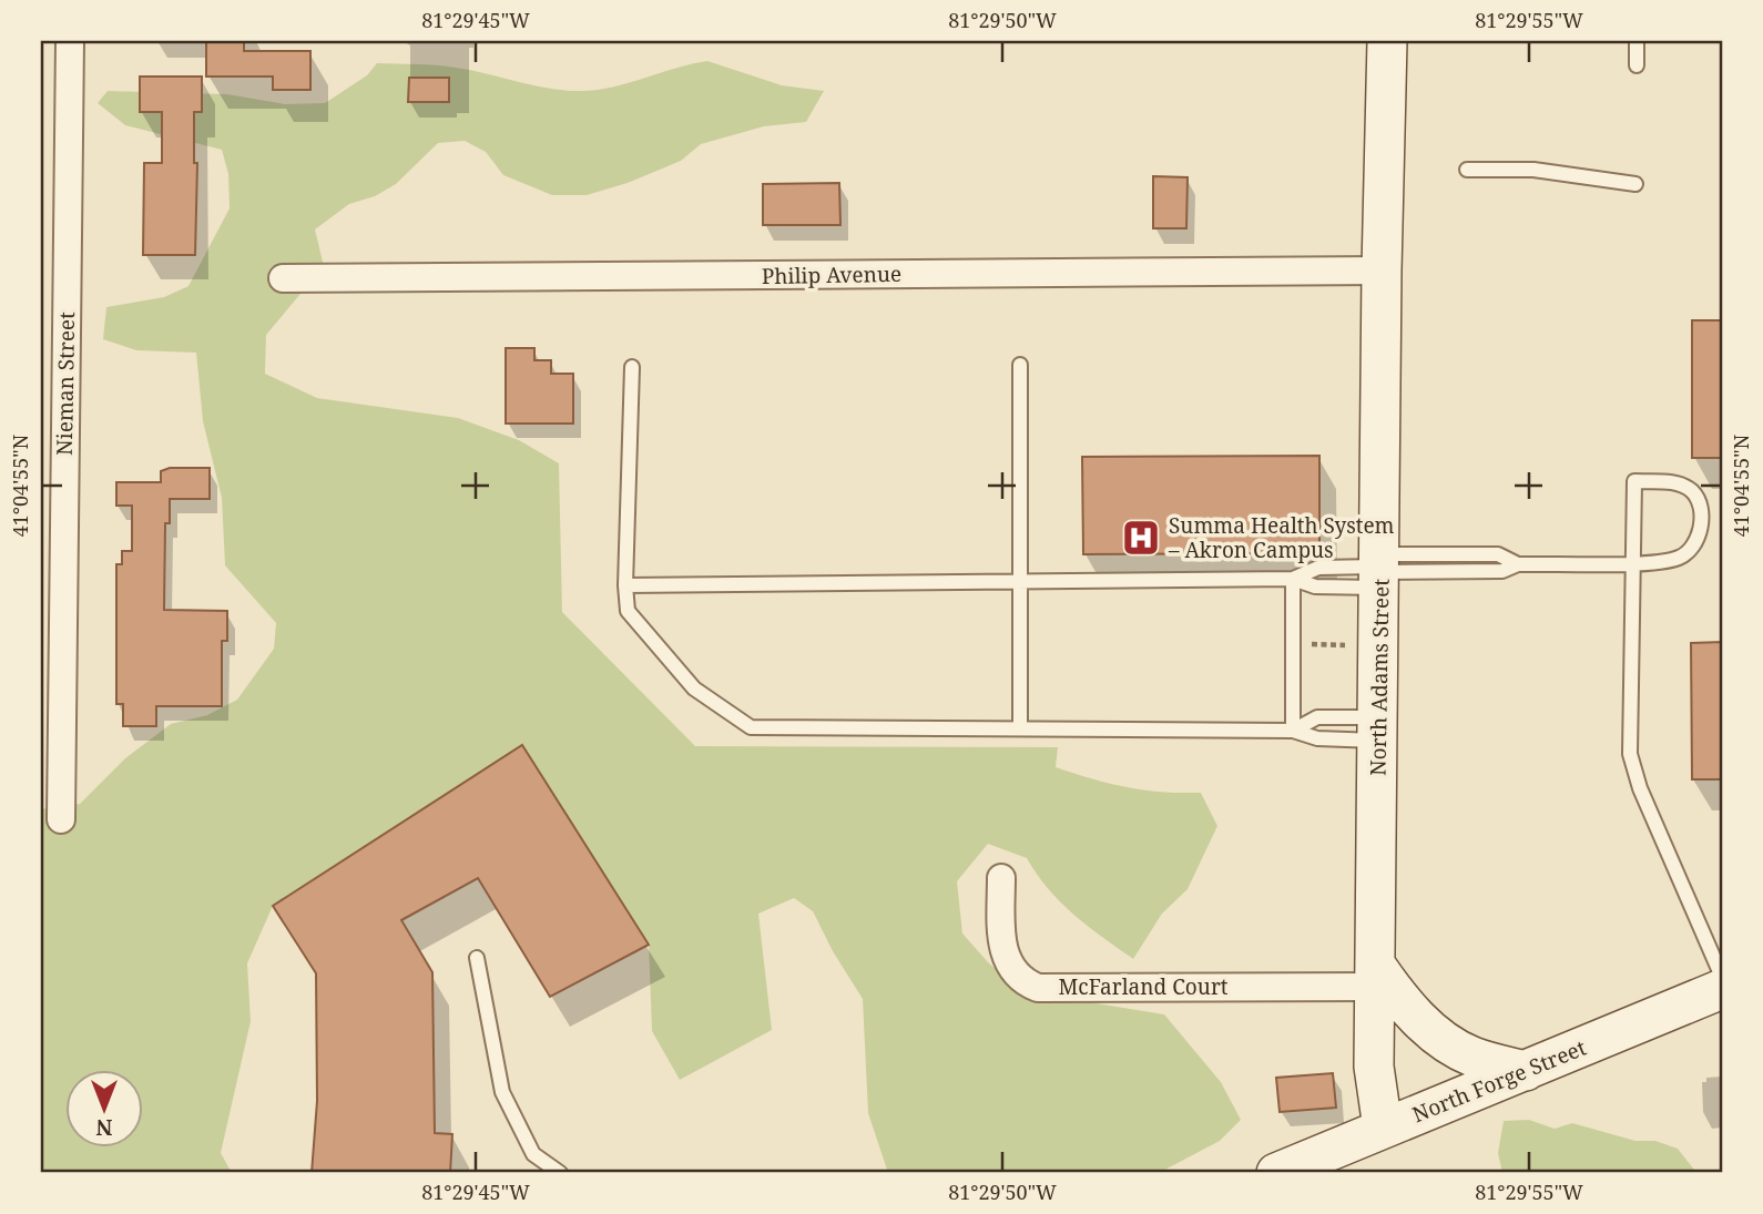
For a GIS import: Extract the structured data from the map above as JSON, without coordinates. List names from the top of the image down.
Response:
{
  "streets": {
    "street": [
      "Philip Avenue",
      "Nieman Street",
      "North Adams Street",
      "McFarland Court",
      "North Forge Street"
    ]
  },
  "crossings": [
    ["Philip Avenue", "North Adams Street"],
    ["North Adams Street", "McFarland Court"],
    ["North Adams Street", "North Forge Street"]
  ],
  "places": {
    "hospital": ["Summa Health System – Akron Campus"]
  },
  "north": "bottom",
  "coordinates": [
    "81°29'45\"W",
    "81°29'50\"W",
    "81°29'55\"W",
    "41°04'55\"N"
  ]
}
